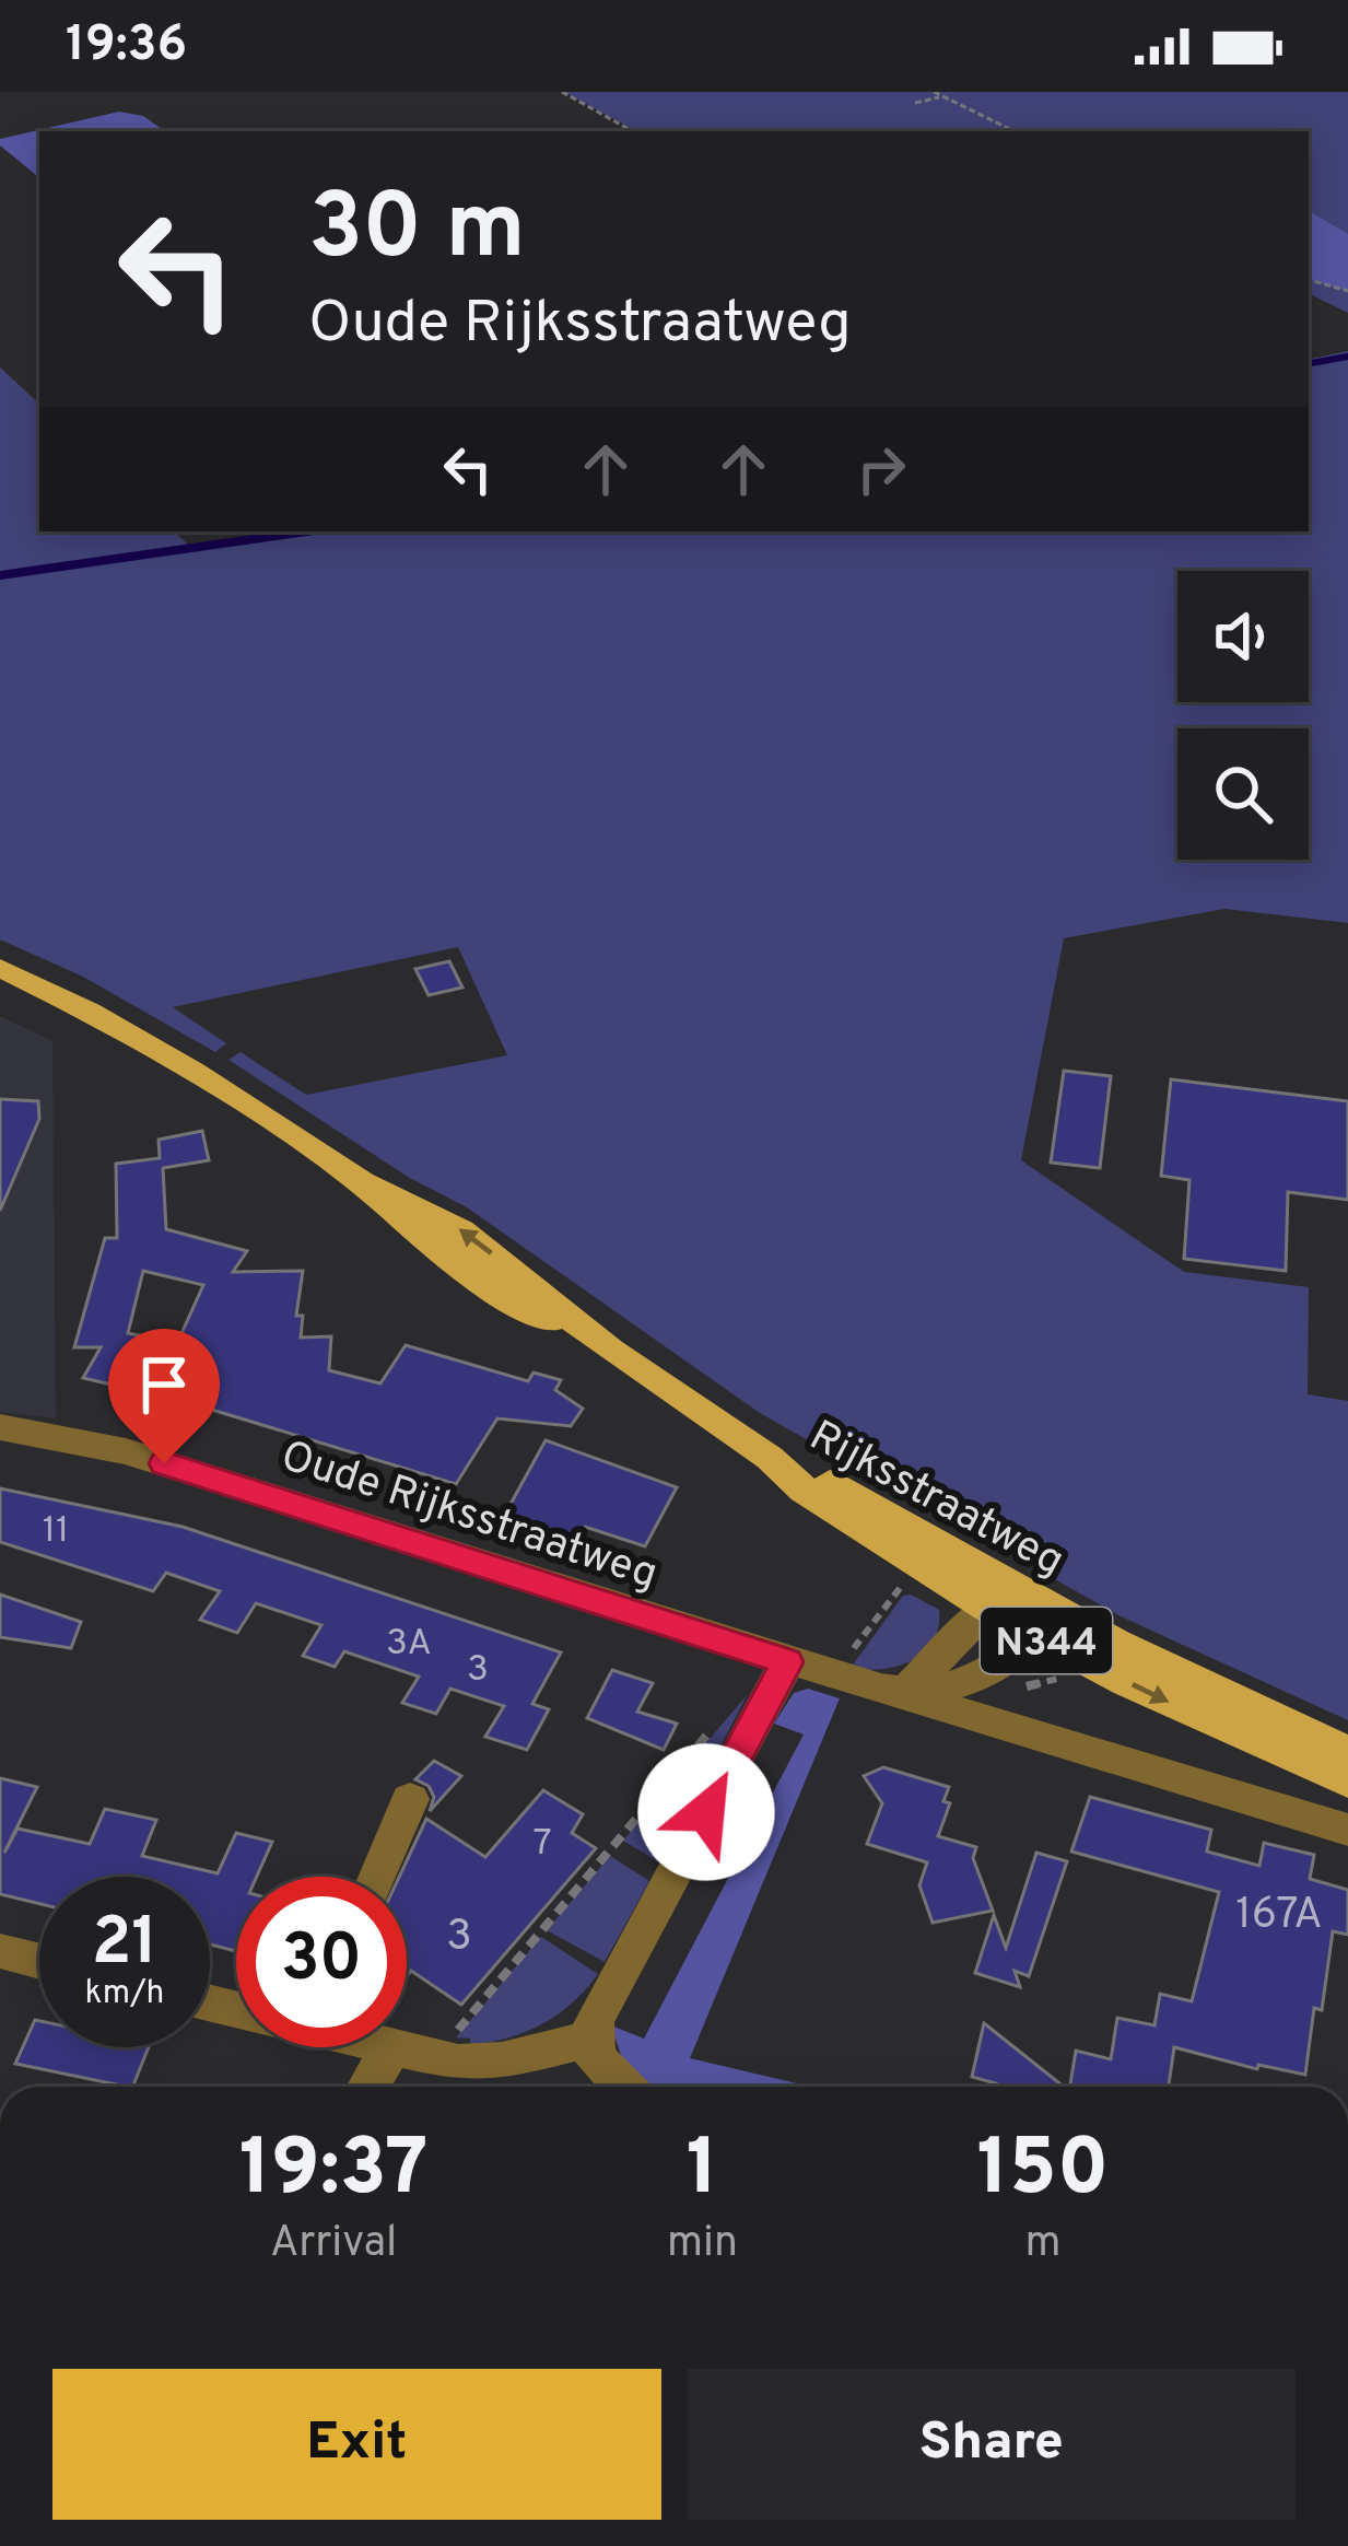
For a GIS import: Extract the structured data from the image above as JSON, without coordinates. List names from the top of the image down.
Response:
{
  "streets": {
    "main road": ["Rijksstraatweg", "N344"],
    "street": ["Oude Rijksstraatweg"]
  },
  "crossings": [
    ["Rijksstraatweg", "Oude Rijksstraatweg"]
  ],
  "house_numbers": [
    "11",
    "3A",
    "3",
    "7",
    "167A",
    "3"
  ],
  "page": {
    "status": "19:36",
    "turn": ["30 m", "Oude Rijksstraatweg"],
    "speed": "21 km/h",
    "limit": "30",
    "eta": [
      "19:37",
      "Arrival",
      "1",
      "min",
      "150",
      "m"
    ],
    "buttons": ["Exit", "Share"]
  }
}
